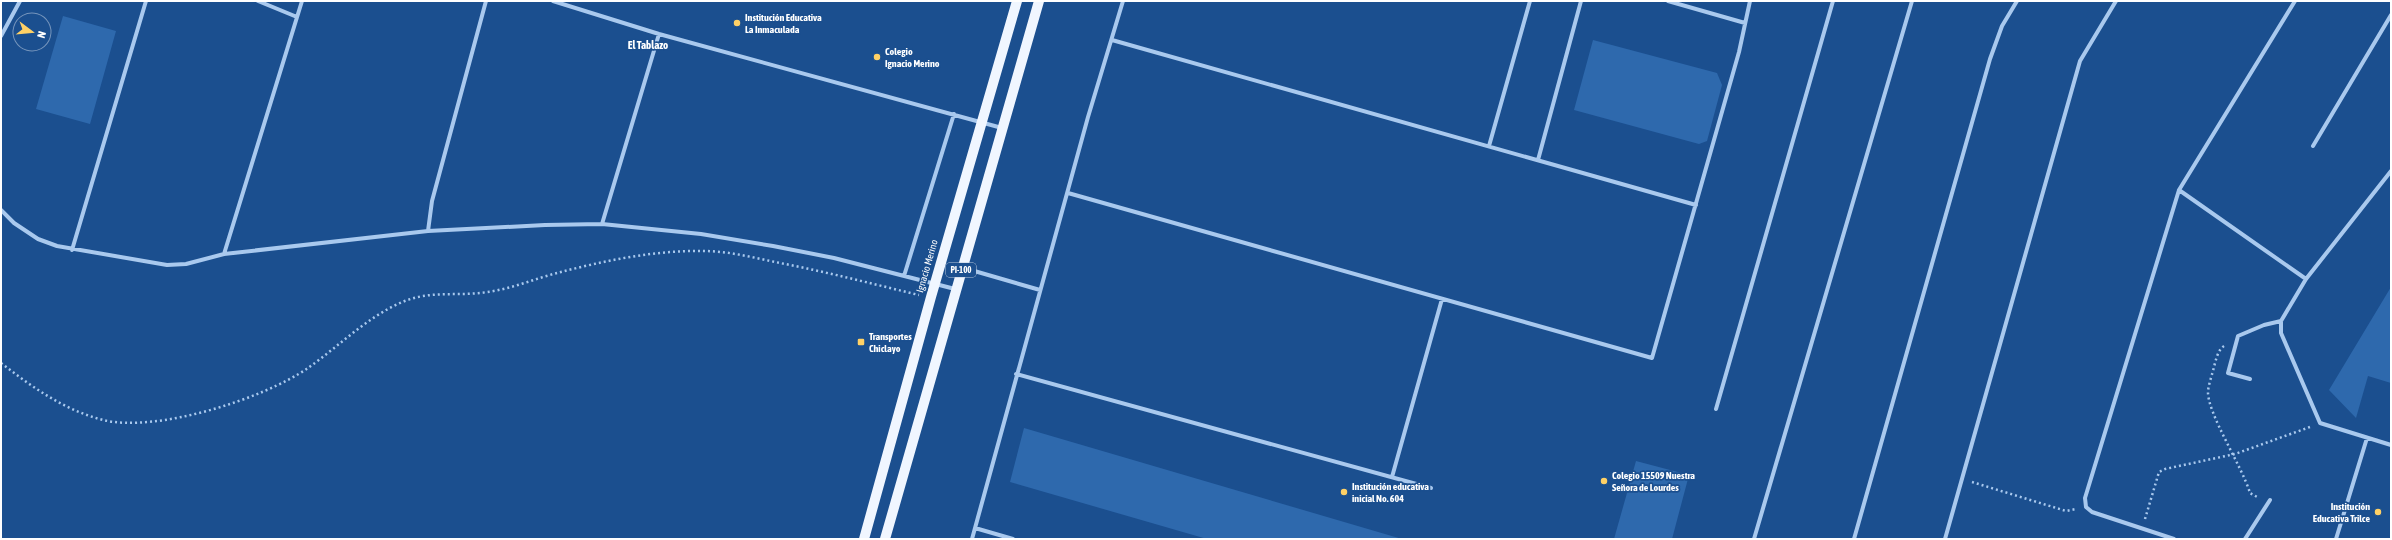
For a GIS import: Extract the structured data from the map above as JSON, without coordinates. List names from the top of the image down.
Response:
{
  "streets": {
    "main road": ["Ignacio Merino", "PI-100"]
  },
  "districts": ["El Tablazo"],
  "places": {
    "other": [
      "Institución Educativa La Inmaculada",
      "Colegio Ignacio Merino",
      "Colegio 15509 Nuestra Señora de Lourdes",
      "Institución educativa inicial No. 604",
      "Institución Educativa Trilce"
    ],
    "transit": ["Transportes Chiclayo"]
  },
  "north": "right"
}
